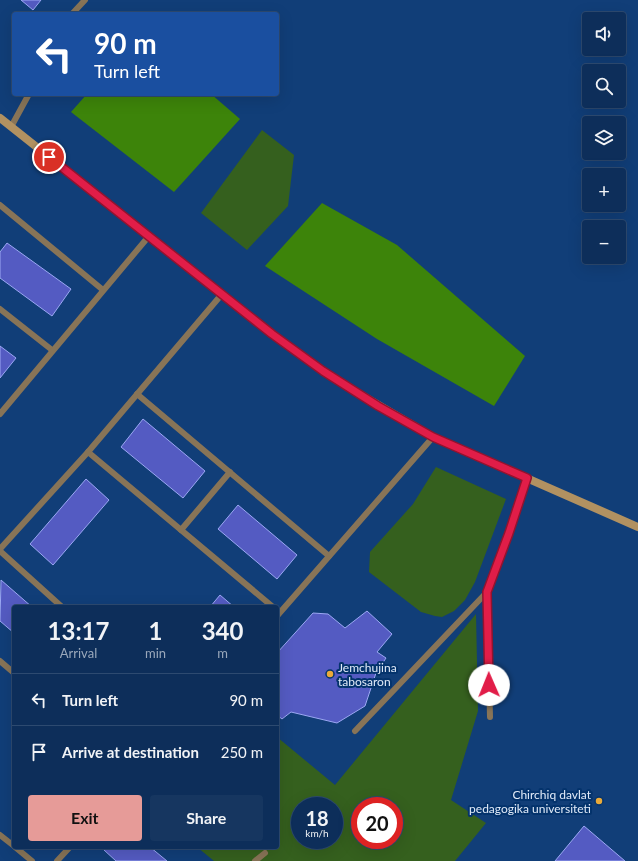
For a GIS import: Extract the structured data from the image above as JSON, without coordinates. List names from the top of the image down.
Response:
{
  "places": ["Jemchujina tabosaron", "Chirchiq davlat pedagogika universiteti"],
  "page": {
    "map_buttons": ["+", "−"],
    "turn": ["90 m", "Turn left"],
    "eta": [
      "13:17",
      "Arrival",
      "1",
      "min",
      "340",
      "m"
    ],
    "list": [
      {
        "name": "Turn left",
        "value": "90 m"
      },
      {
        "name": "Arrive at destination",
        "value": "250 m"
      }
    ],
    "buttons": ["Exit", "Share"],
    "speed": "18 km/h",
    "limit": "20"
  }
}
